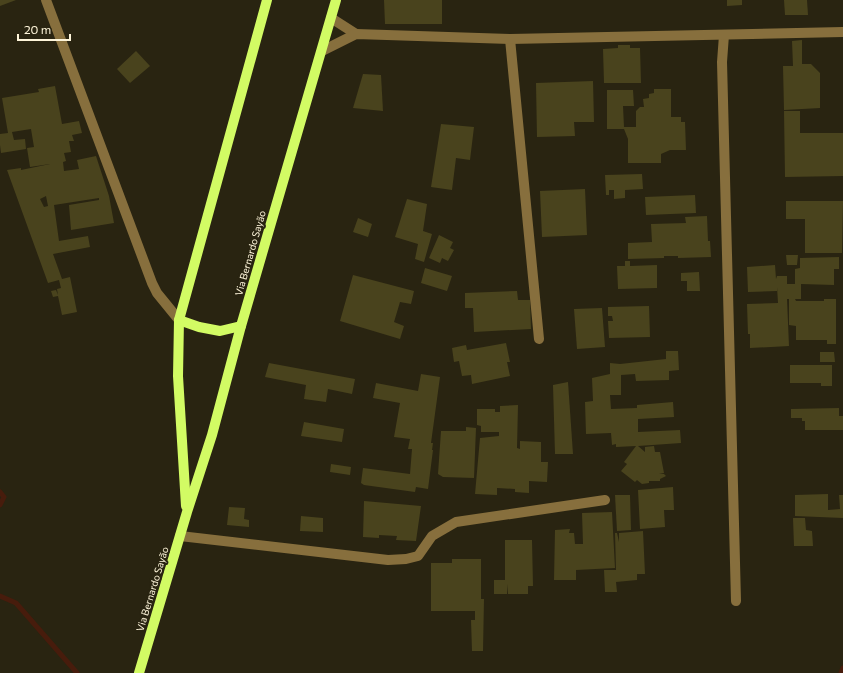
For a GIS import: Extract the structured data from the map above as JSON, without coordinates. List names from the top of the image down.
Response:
{
  "streets": {
    "main road": ["Via Bernardo Sayão"]
  },
  "scale_bar": "20 m"
}
